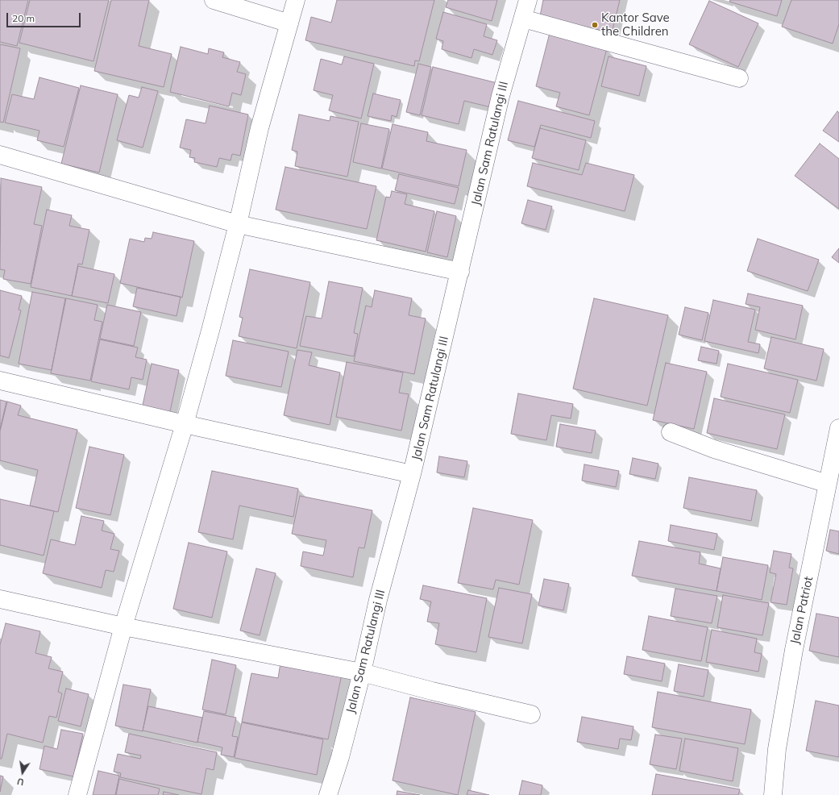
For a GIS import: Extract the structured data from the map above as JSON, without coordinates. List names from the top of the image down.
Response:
{
  "streets": {
    "street": ["Jalan Sam Ratulangi III", "Jalan Patriot"]
  },
  "places": ["Kantor Save the Children"],
  "scale_bar": "20 m",
  "north": "bottom"
}
